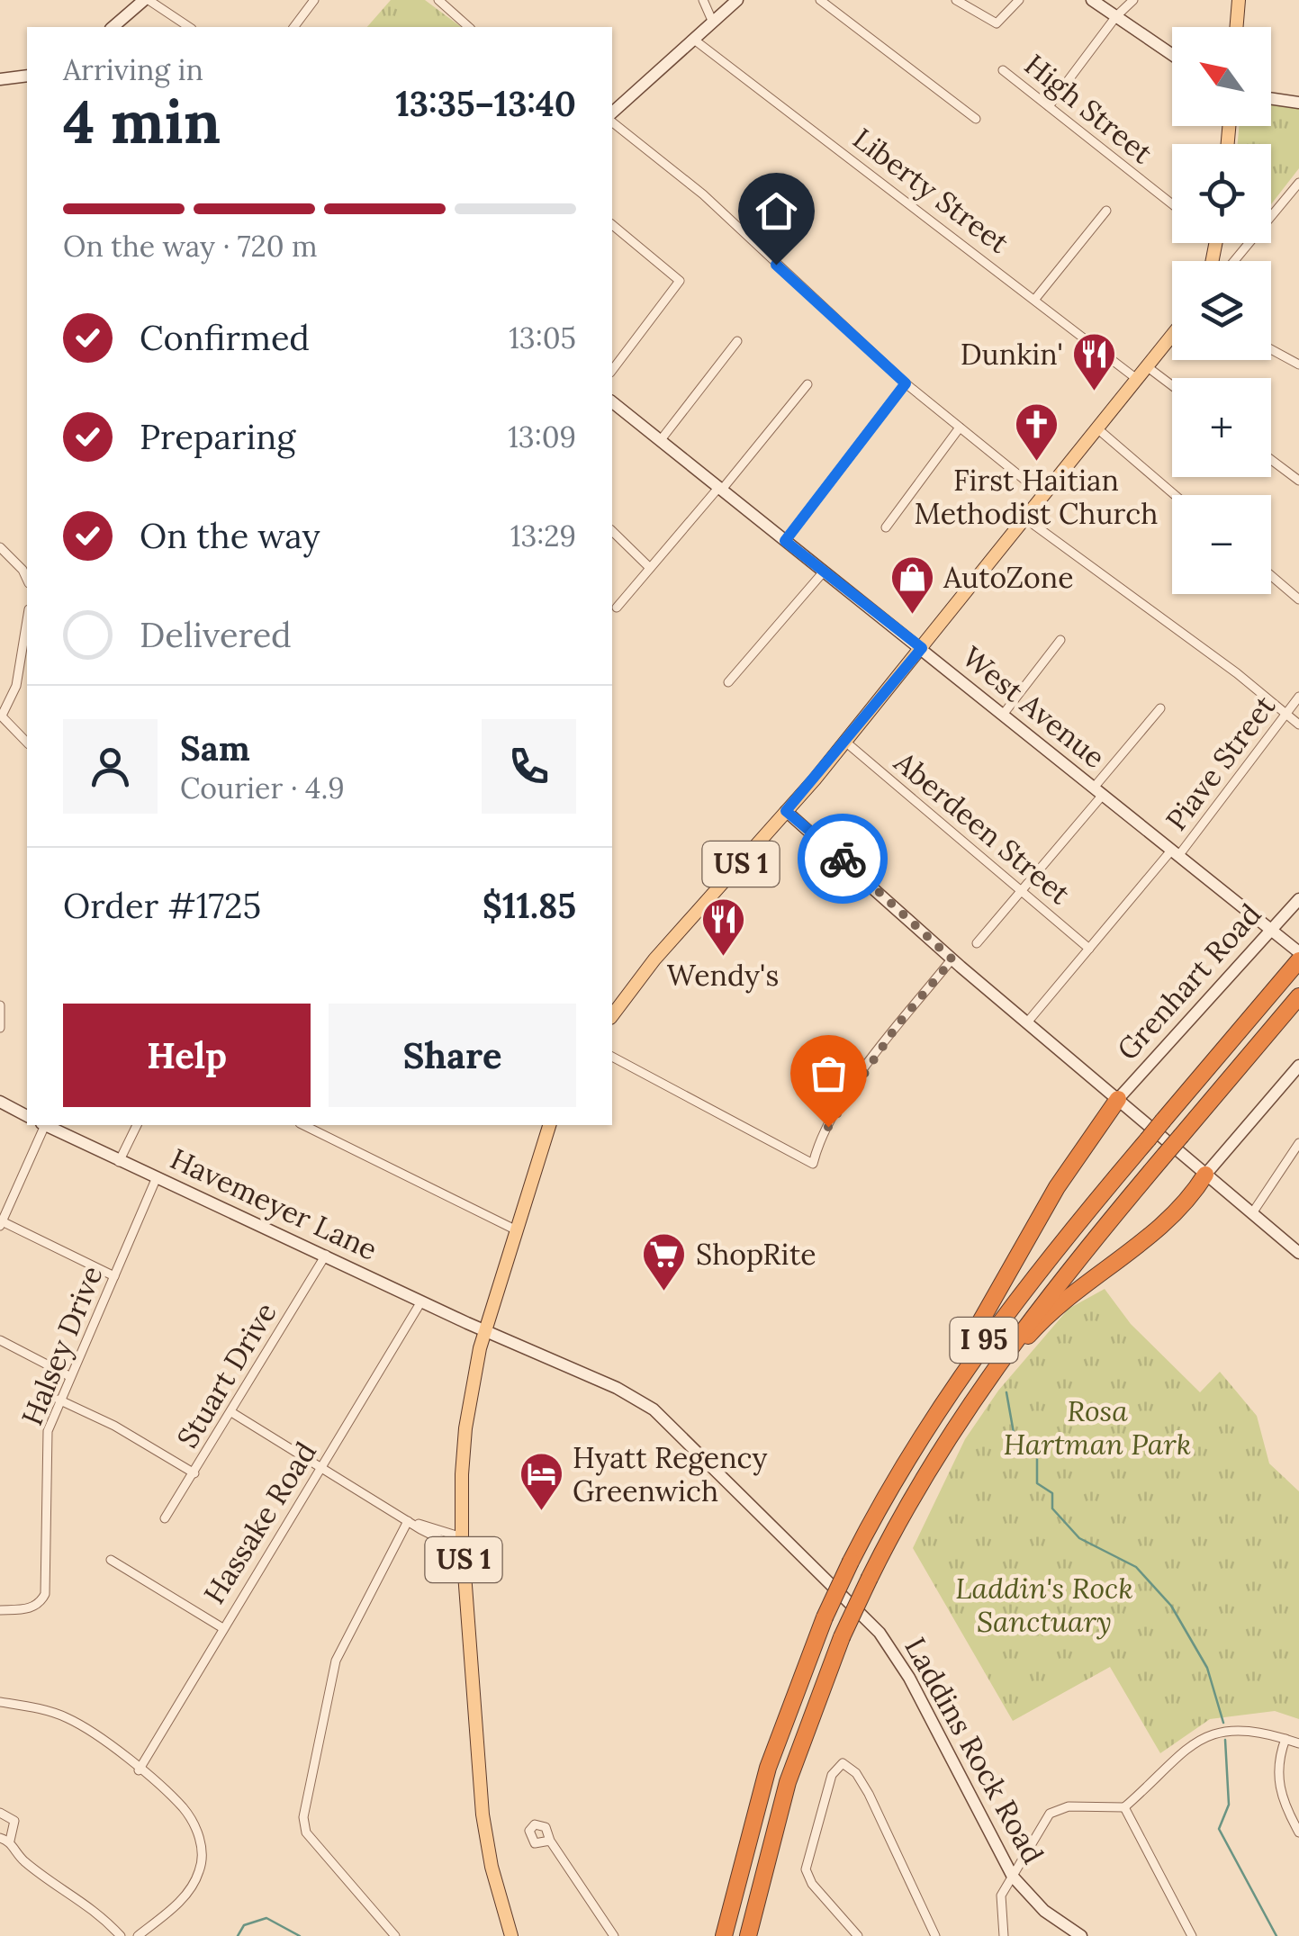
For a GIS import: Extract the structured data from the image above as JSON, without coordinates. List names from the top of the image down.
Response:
{
  "streets": {
    "highway": ["I 95"],
    "main road": ["US 1"],
    "street": [
      "High Street",
      "Liberty Street",
      "West Avenue",
      "Piave Street",
      "Aberdeen Street",
      "Grenhart Road",
      "Havemeyer Lane",
      "Halsey Drive",
      "Stuart Drive",
      "Hassake Road",
      "Laddins Rock Road"
    ]
  },
  "crossings": [
    ["Liberty Street", "US 1"],
    ["West Avenue", "Piave Street"],
    ["West Avenue", "US 1"],
    ["West Avenue", "Grenhart Road"],
    ["West Avenue", "I 95"],
    ["Piave Street", "Aberdeen Street"],
    ["Aberdeen Street", "US 1"],
    ["US 1", "Havemeyer Lane"],
    ["US 1", "Laddins Rock Road"],
    ["Havemeyer Lane", "Halsey Drive"],
    ["Havemeyer Lane", "Stuart Drive"],
    ["Havemeyer Lane", "Hassake Road"],
    ["Havemeyer Lane", "Laddins Rock Road"]
  ],
  "parks": ["Rosa Hartman Park", "Laddin's Rock Sanctuary"],
  "places": {
    "restaurant": ["Dunkin'", "Wendy's"],
    "church": ["First Haitian Methodist Church"],
    "shop": ["AutoZone"],
    "supermarket": ["ShopRite"],
    "hotel": ["Hyatt Regency Greenwich"]
  },
  "north": "top left",
  "page": {
    "map_buttons": ["+", "−"],
    "heading": ["4 min", "Arriving in", "13:35–13:40"],
    "panel": [
      "Sam",
      "Courier · 4.9",
      "Order #1725",
      "$11.85"
    ],
    "bar": "On the way · 720 m",
    "list": [
      ["Confirmed", "13:05"],
      ["Preparing", "13:09"],
      ["On the way", "13:29"],
      "Delivered"
    ],
    "buttons": ["Help", "Share"]
  }
}
